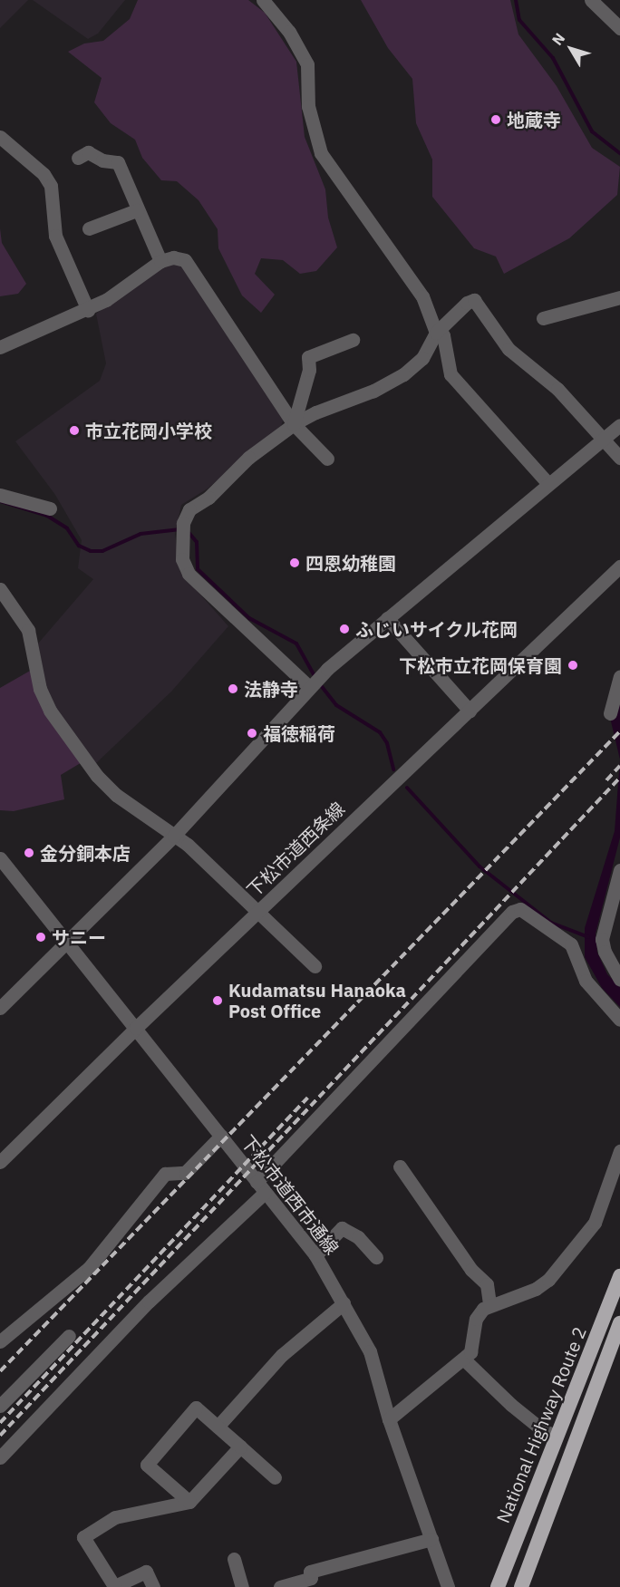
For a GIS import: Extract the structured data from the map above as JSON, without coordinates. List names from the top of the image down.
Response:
{
  "streets": {
    "highway": ["National Highway Route 2"],
    "street": ["下松市道西条線", "下松市道西市通線"]
  },
  "crossings": [
    ["下松市道西条線", "下松市道西市通線"]
  ],
  "places": [
    "地蔵寺",
    "市立花岡小学校",
    "四恩幼稚園",
    "ふじいサイクル花岡",
    "下松市立花岡保育園",
    "法静寺",
    "福徳稲荷",
    "金分銅本店",
    "サニー",
    "Kudamatsu Hanaoka Post Office"
  ],
  "north": "top left"
}
